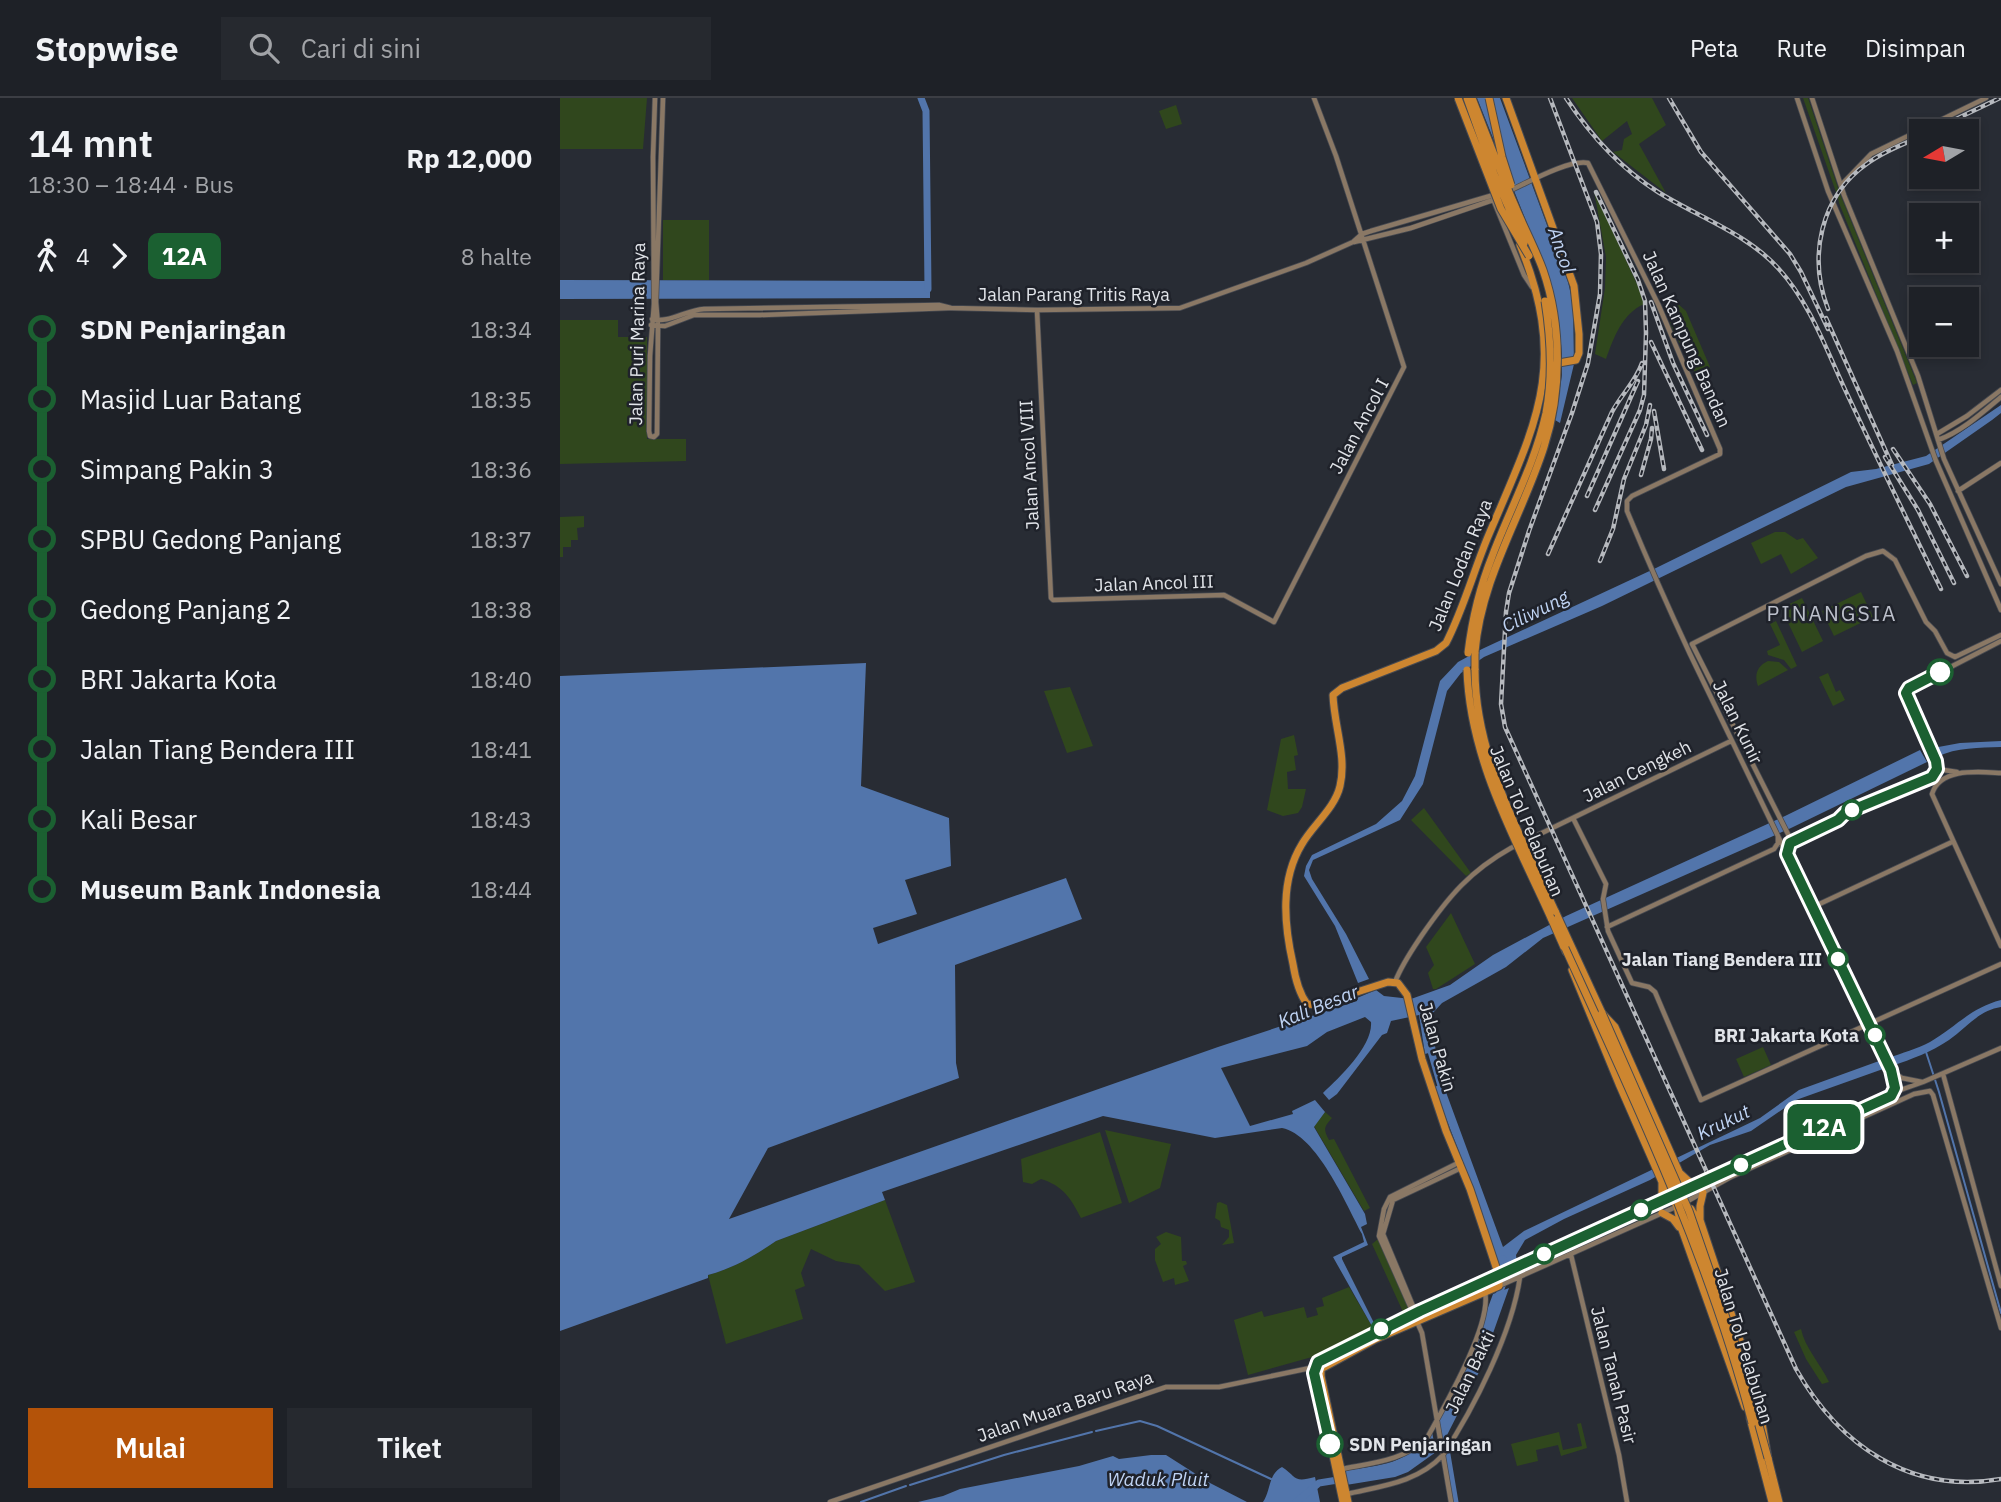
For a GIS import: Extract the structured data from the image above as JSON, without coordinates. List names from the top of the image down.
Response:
{
  "streets": {
    "highway": ["Jalan Lodan Raya", "Jalan Tol Pelabuhan", "Jalan Pakin"],
    "street": [
      "Jalan Parang Tritis Raya",
      "Jalan Puri Marina Raya",
      "Jalan Kampung Bandan",
      "Jalan Ancol I",
      "Jalan Ancol VIII",
      "Jalan Ancol III",
      "Jalan Kunir",
      "Jalan Cengkeh",
      "Jalan Bakti",
      "Jalan Tanah Pasir",
      "Jalan Muara Baru Raya"
    ]
  },
  "crossings": [
    ["Jalan Parang Tritis Raya", "Jalan Puri Marina Raya"],
    ["Jalan Parang Tritis Raya", "Jalan Kampung Bandan"],
    ["Jalan Parang Tritis Raya", "Jalan Ancol I"],
    ["Jalan Parang Tritis Raya", "Jalan Ancol VIII"],
    ["Jalan Parang Tritis Raya", "Jalan Lodan Raya"],
    ["Jalan Kampung Bandan", "Jalan Lodan Raya"],
    ["Jalan Kampung Bandan", "Jalan Kunir"],
    ["Jalan Ancol I", "Jalan Ancol III"],
    ["Jalan Ancol VIII", "Jalan Ancol III"],
    ["Jalan Lodan Raya", "Jalan Cengkeh"],
    ["Jalan Lodan Raya", "Jalan Pakin"],
    ["Jalan Kunir", "Jalan Cengkeh"],
    ["Jalan Cengkeh", "Jalan Pakin"]
  ],
  "districts": ["PINANGSIA"],
  "water": [
    "Ancol",
    "Ciliwung",
    "Kali Besar",
    "Krukut",
    "Waduk Pluit"
  ],
  "places": ["Jalan Tiang Bendera III", "BRI Jakarta Kota", "SDN Penjaringan"],
  "lines": ["bus line 12A"],
  "north": "left",
  "page": {
    "header": "Stopwise",
    "search": "Cari di sini",
    "nav": ["Peta", "Rute", "Disimpan"],
    "heading": ["14 mnt", "18:30 – 18:44 · Bus", "Rp 12,000"],
    "on_map": "12A",
    "map_buttons": ["+", "−"],
    "legs": ["4", "12A", "8 halte"],
    "list": [
      {
        "name": "SDN Penjaringan",
        "value": "18:34"
      },
      {
        "name": "Masjid Luar Batang",
        "value": "18:35"
      },
      {
        "name": "Simpang Pakin 3",
        "value": "18:36"
      },
      {
        "name": "SPBU Gedong Panjang",
        "value": "18:37"
      },
      {
        "name": "Gedong Panjang 2",
        "value": "18:38"
      },
      {
        "name": "BRI Jakarta Kota",
        "value": "18:40"
      },
      {
        "name": "Jalan Tiang Bendera III",
        "value": "18:41"
      },
      {
        "name": "Kali Besar",
        "value": "18:43"
      },
      {
        "name": "Museum Bank Indonesia",
        "value": "18:44"
      }
    ],
    "buttons": ["Mulai", "Tiket"]
  }
}
